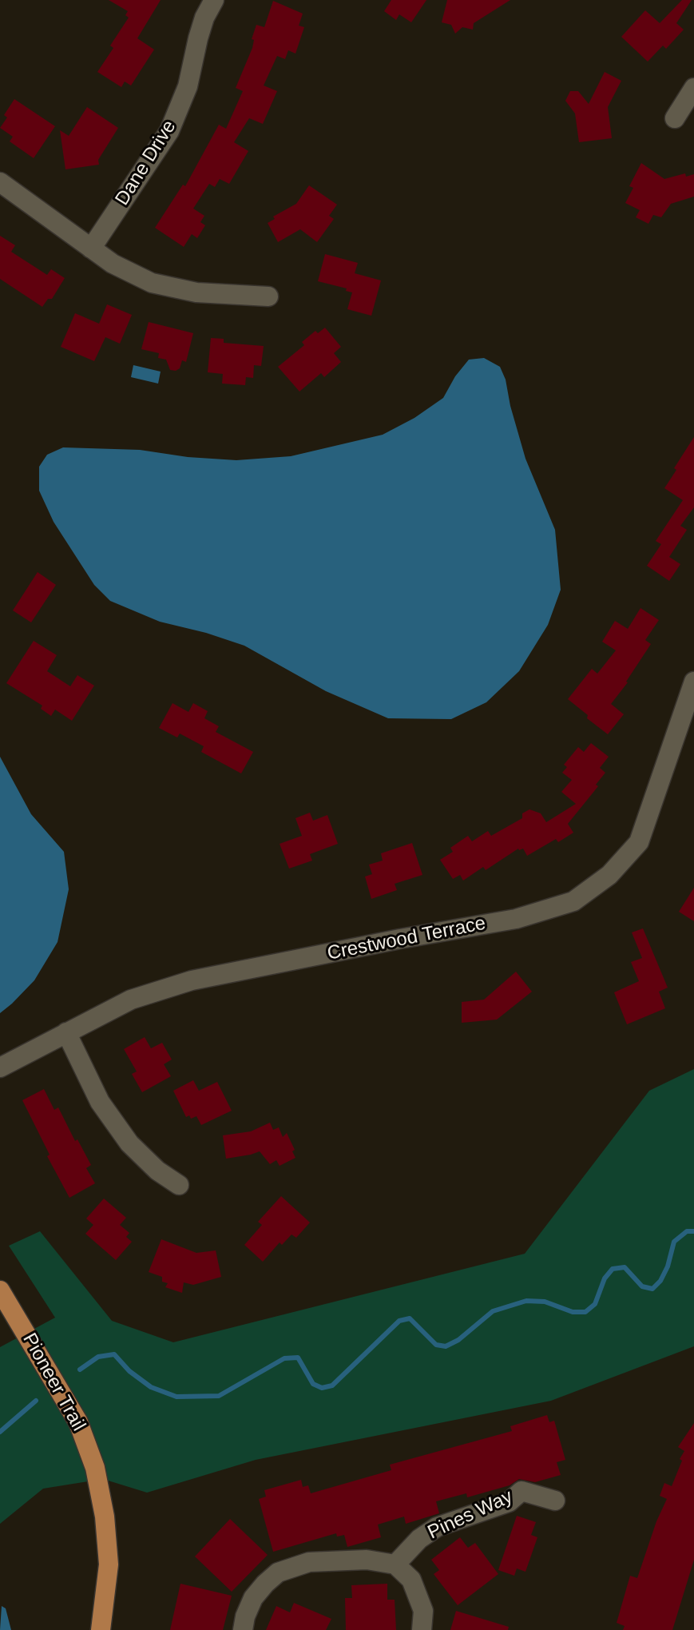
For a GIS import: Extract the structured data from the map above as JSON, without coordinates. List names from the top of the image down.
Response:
{
  "streets": {
    "main road": ["Pioneer Trail"],
    "street": ["Dane Drive", "Crestwood Terrace", "Pines Way"]
  }
}
